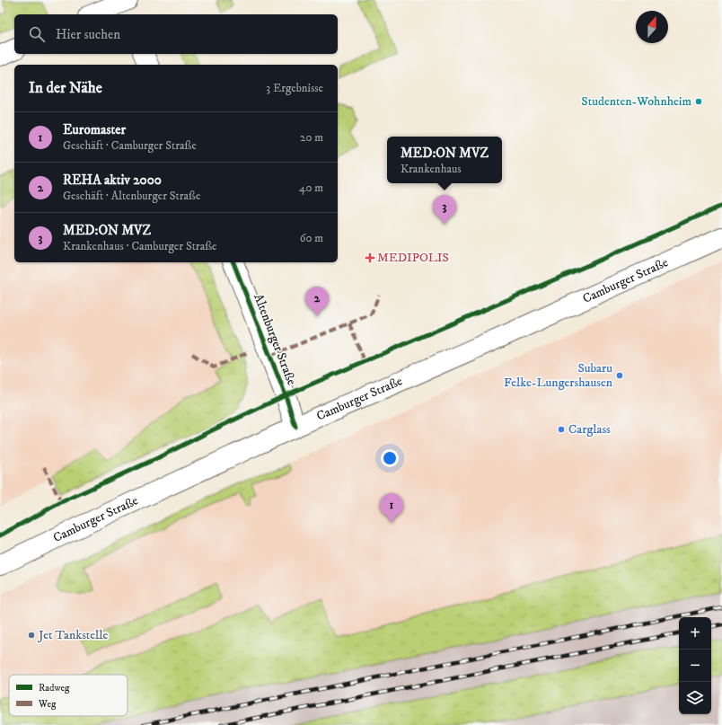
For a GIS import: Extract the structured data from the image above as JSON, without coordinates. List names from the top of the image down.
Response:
{
  "streets": {
    "main road": ["Camburger Straße", "Altenburger Straße"]
  },
  "crossings": [
    ["Camburger Straße", "Altenburger Straße"]
  ],
  "places": {
    "other": [
      "Studenten-Wohnheim",
      "Subaru Felke-Lungershausen",
      "Carglass",
      "Jet Tankstelle"
    ],
    "health": ["MEDIPOLIS"]
  },
  "legend": ["Radweg", "Weg"],
  "north": "top",
  "page": {
    "search": "Hier suchen",
    "heading": ["In der Nähe", "3 Ergebnisse"],
    "list": [
      {
        "mark": "1",
        "name": "Euromaster",
        "note": "Geschäft · Camburger Straße",
        "value": "20 m"
      },
      {
        "mark": "2",
        "name": "REHA aktiv 2000",
        "note": "Geschäft · Altenburger Straße",
        "value": "40 m"
      },
      {
        "mark": "3",
        "name": "MED:ON MVZ",
        "note": "Krankenhaus · Camburger Straße",
        "value": "60 m"
      }
    ],
    "popup": ["MED:ON MVZ", "Krankenhaus"],
    "pins": ["3", "2", "1"],
    "map_buttons": ["+", "−"]
  }
}
